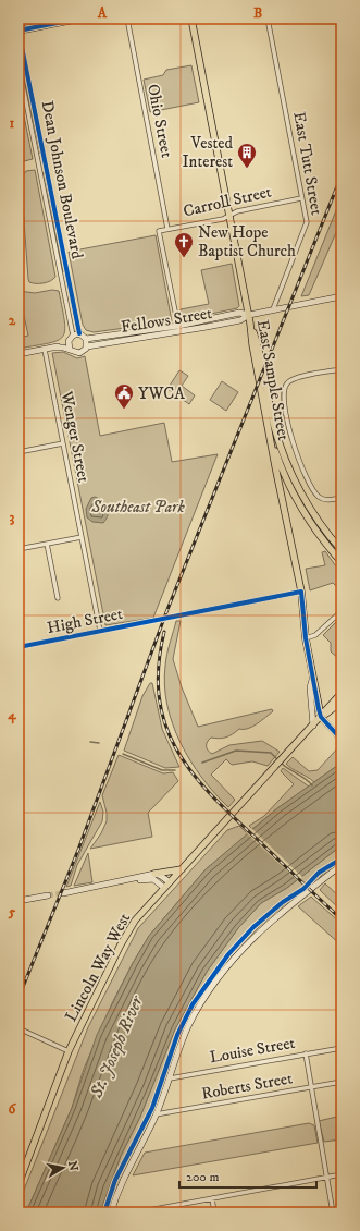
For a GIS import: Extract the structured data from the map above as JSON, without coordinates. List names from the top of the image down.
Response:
{
  "streets": {
    "main road": ["East Sample Street", "Lincoln Way West"],
    "street": [
      "Ohio Street",
      "East Tutt Street",
      "Dean Johnson Boulevard",
      "Carroll Street",
      "Fellows Street",
      "Wenger Street",
      "High Street",
      "Louise Street",
      "Roberts Street"
    ]
  },
  "crossings": [
    ["Ohio Street", "Carroll Street"],
    ["East Tutt Street", "Carroll Street"],
    ["East Tutt Street", "Fellows Street"],
    ["Dean Johnson Boulevard", "Fellows Street"],
    ["Carroll Street", "Fellows Street"],
    ["Carroll Street", "East Sample Street"],
    ["Fellows Street", "East Sample Street"],
    ["East Sample Street", "Lincoln Way West"],
    ["Wenger Street", "High Street"]
  ],
  "water": ["St. Joseph River"],
  "parks": ["Southeast Park"],
  "places": {
    "building": ["Vested Interest"],
    "church": ["New Hope Baptist Church"],
    "public building": ["YWCA"]
  },
  "scale_bar": "200 m",
  "north": "right",
  "grid": {
    "columns": ["A", "B"],
    "rows": [
      "1",
      "2",
      "3",
      "4",
      "5",
      "6"
    ]
  }
}
